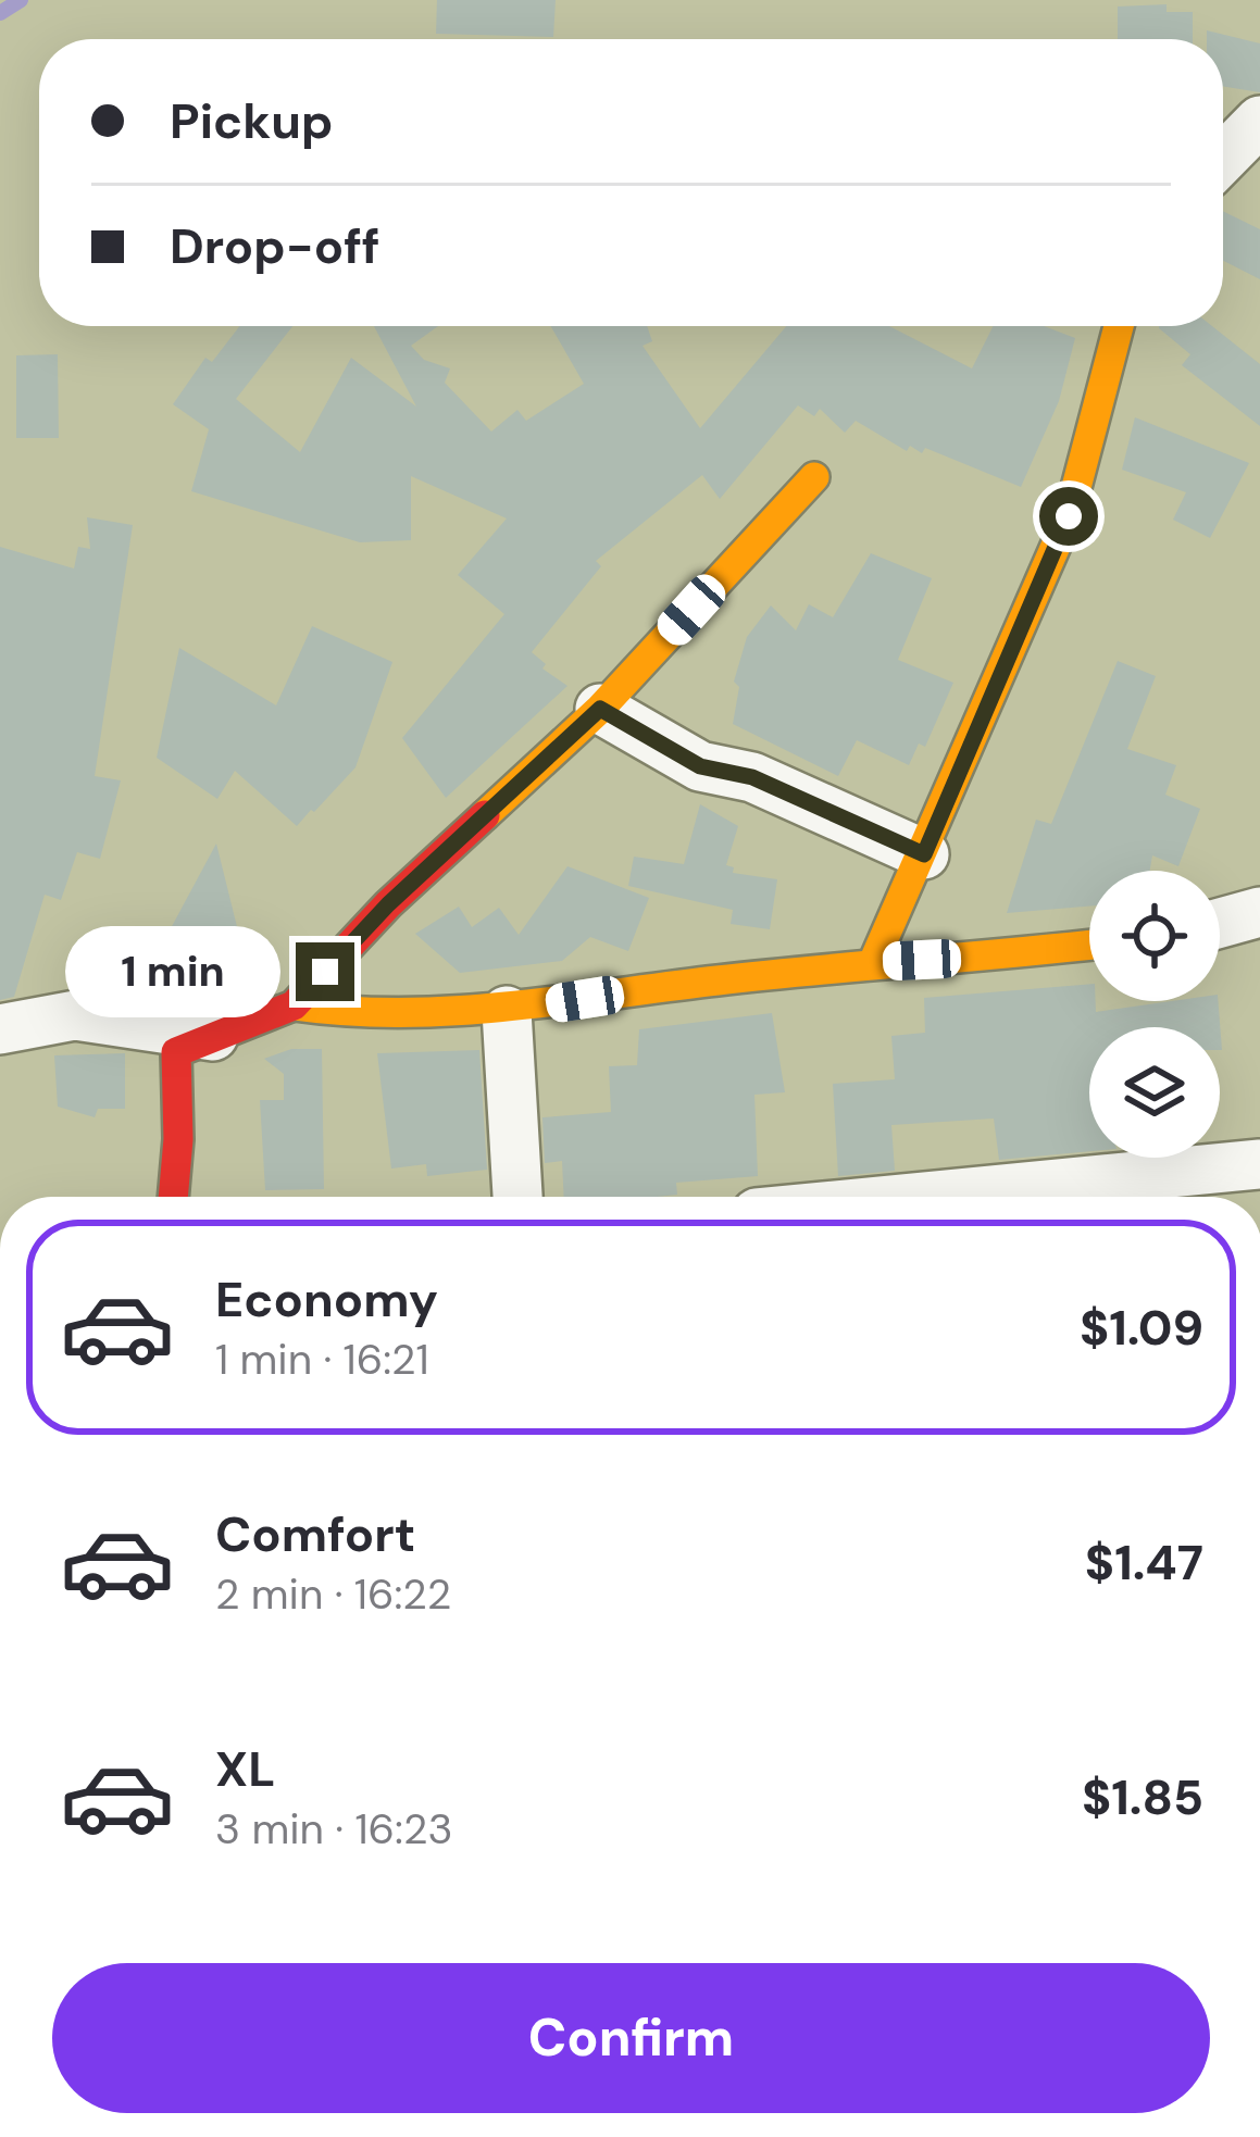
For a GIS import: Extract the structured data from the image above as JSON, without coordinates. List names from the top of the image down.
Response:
{
  "page": {
    "banner": ["Pickup", "Drop-off"],
    "bubble": "1 min",
    "list": [
      {
        "name": "Economy",
        "note": "1 min · 16:21",
        "value": "$1.09"
      },
      {
        "name": "Comfort",
        "note": "2 min · 16:22",
        "value": "$1.47"
      },
      {
        "name": "XL",
        "note": "3 min · 16:23",
        "value": "$1.85"
      }
    ],
    "buttons": "Confirm"
  }
}
